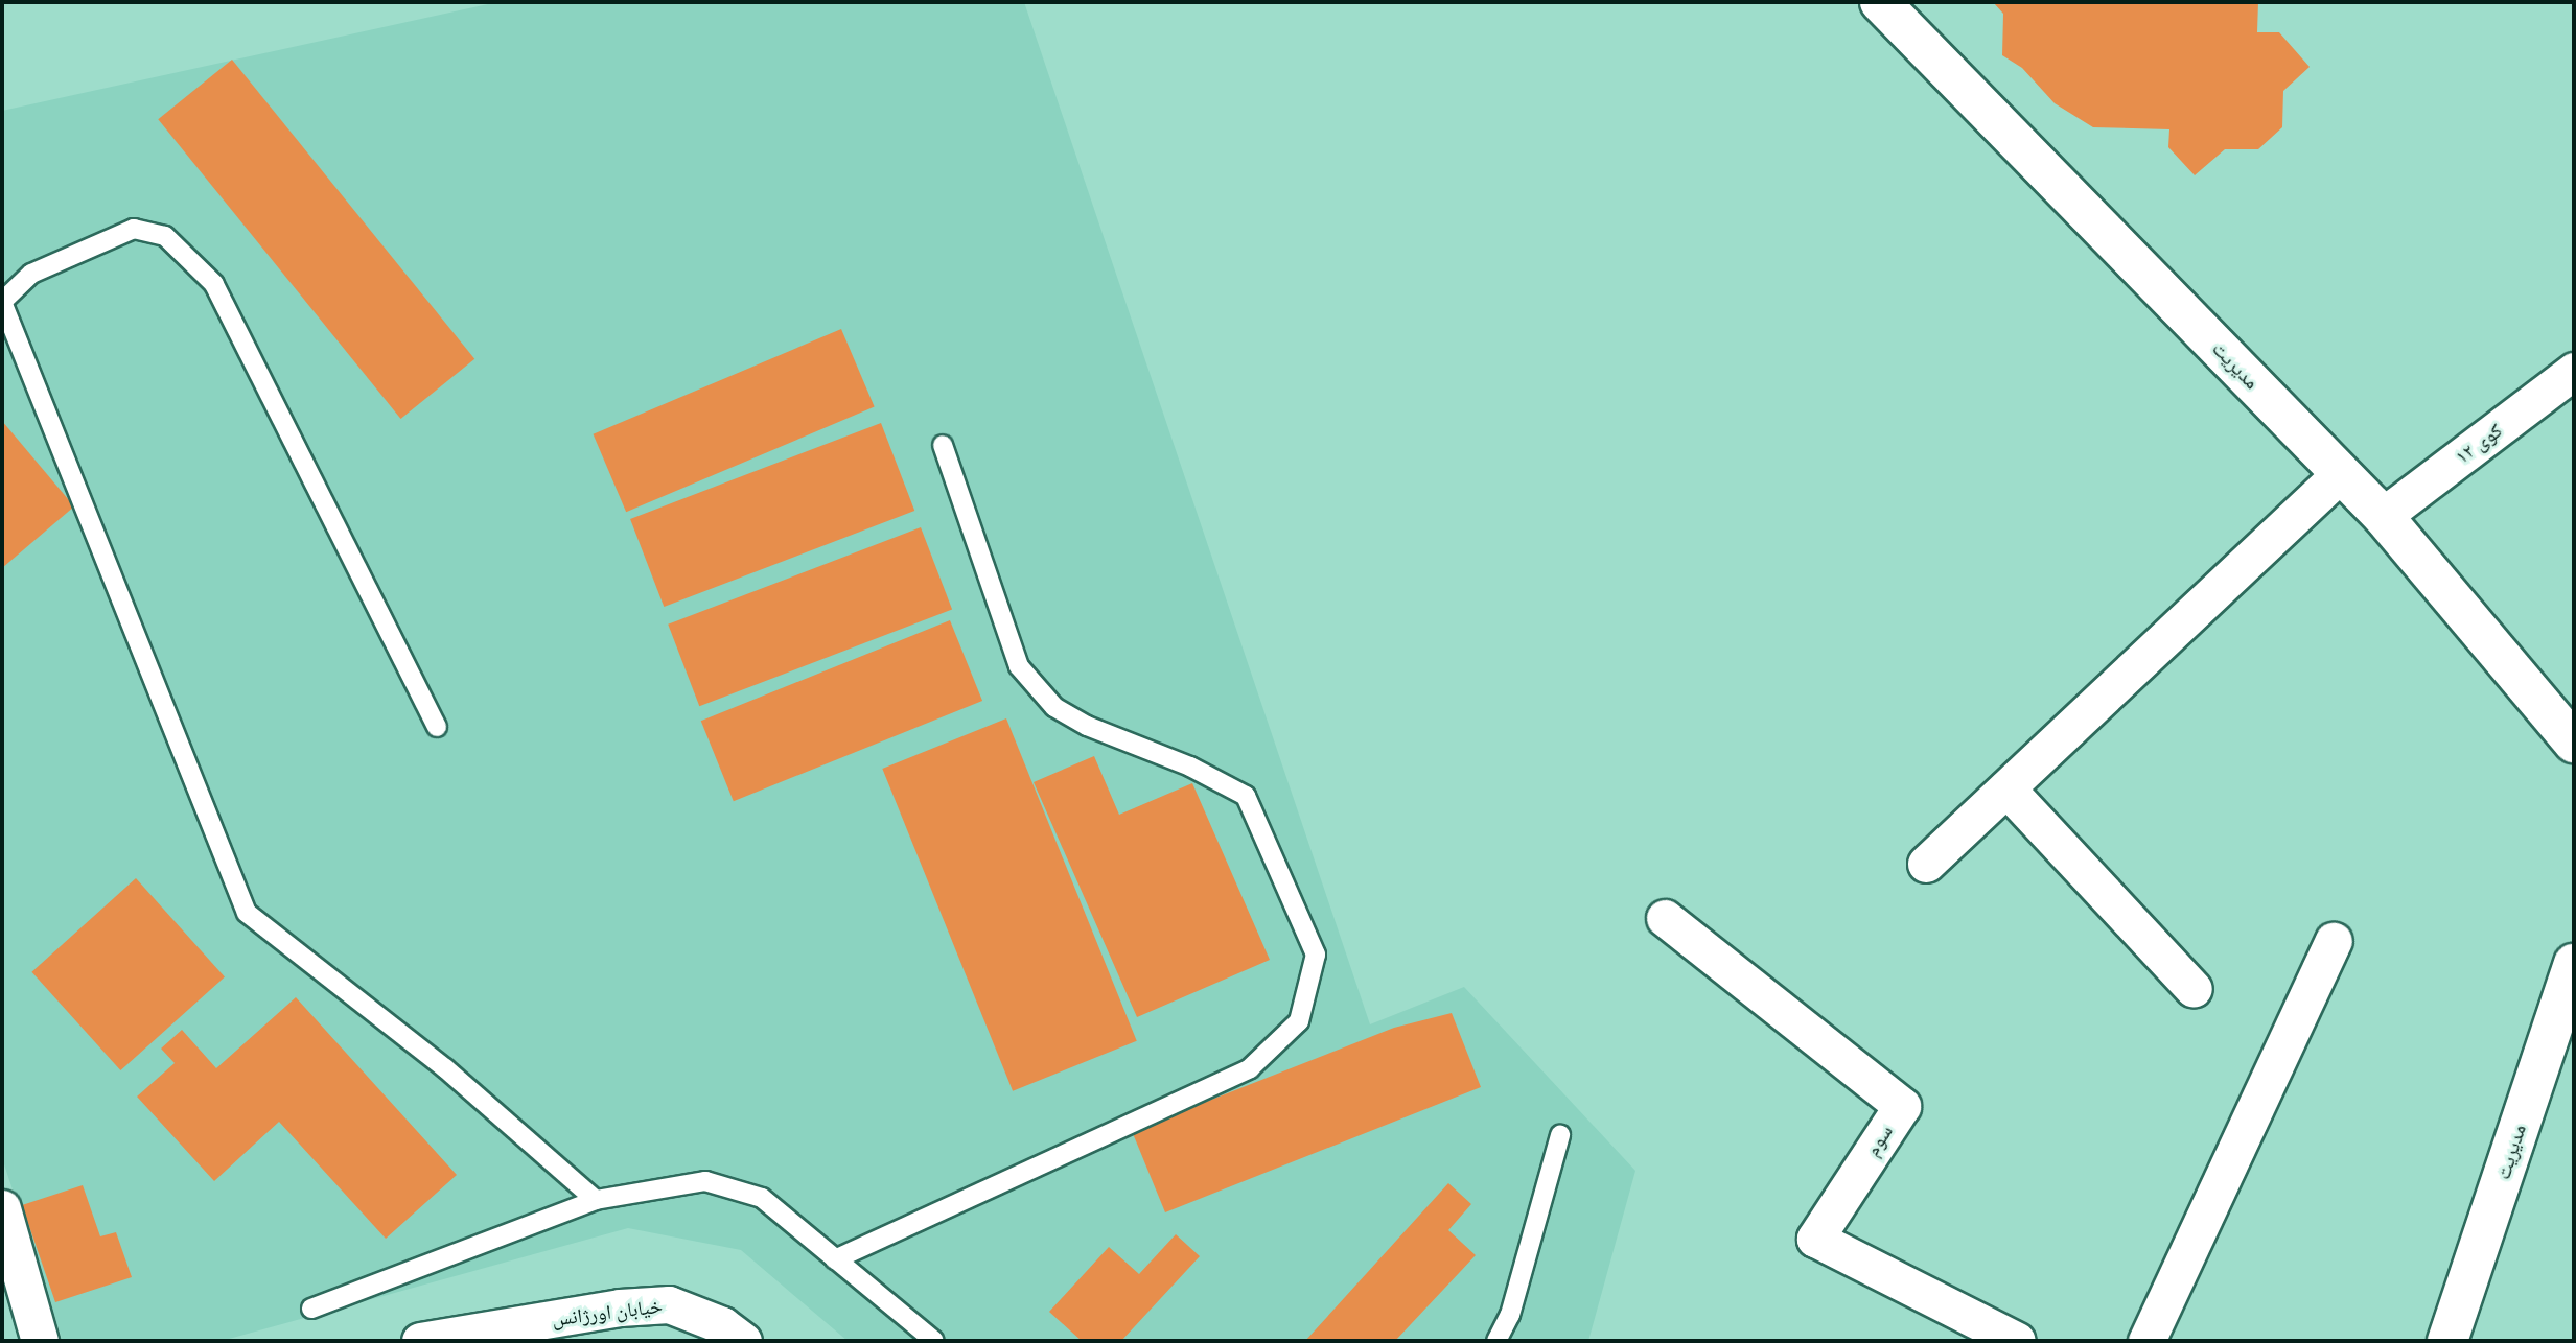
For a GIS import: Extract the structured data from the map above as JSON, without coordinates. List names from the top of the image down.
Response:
{
  "streets": {
    "street": [
      "مدیریت",
      "کوی ۱۲",
      "سوم",
      "خیابان اورژانس"
    ]
  },
  "crossings": [
    ["مدیریت", "کوی ۱۲"]
  ]
}
